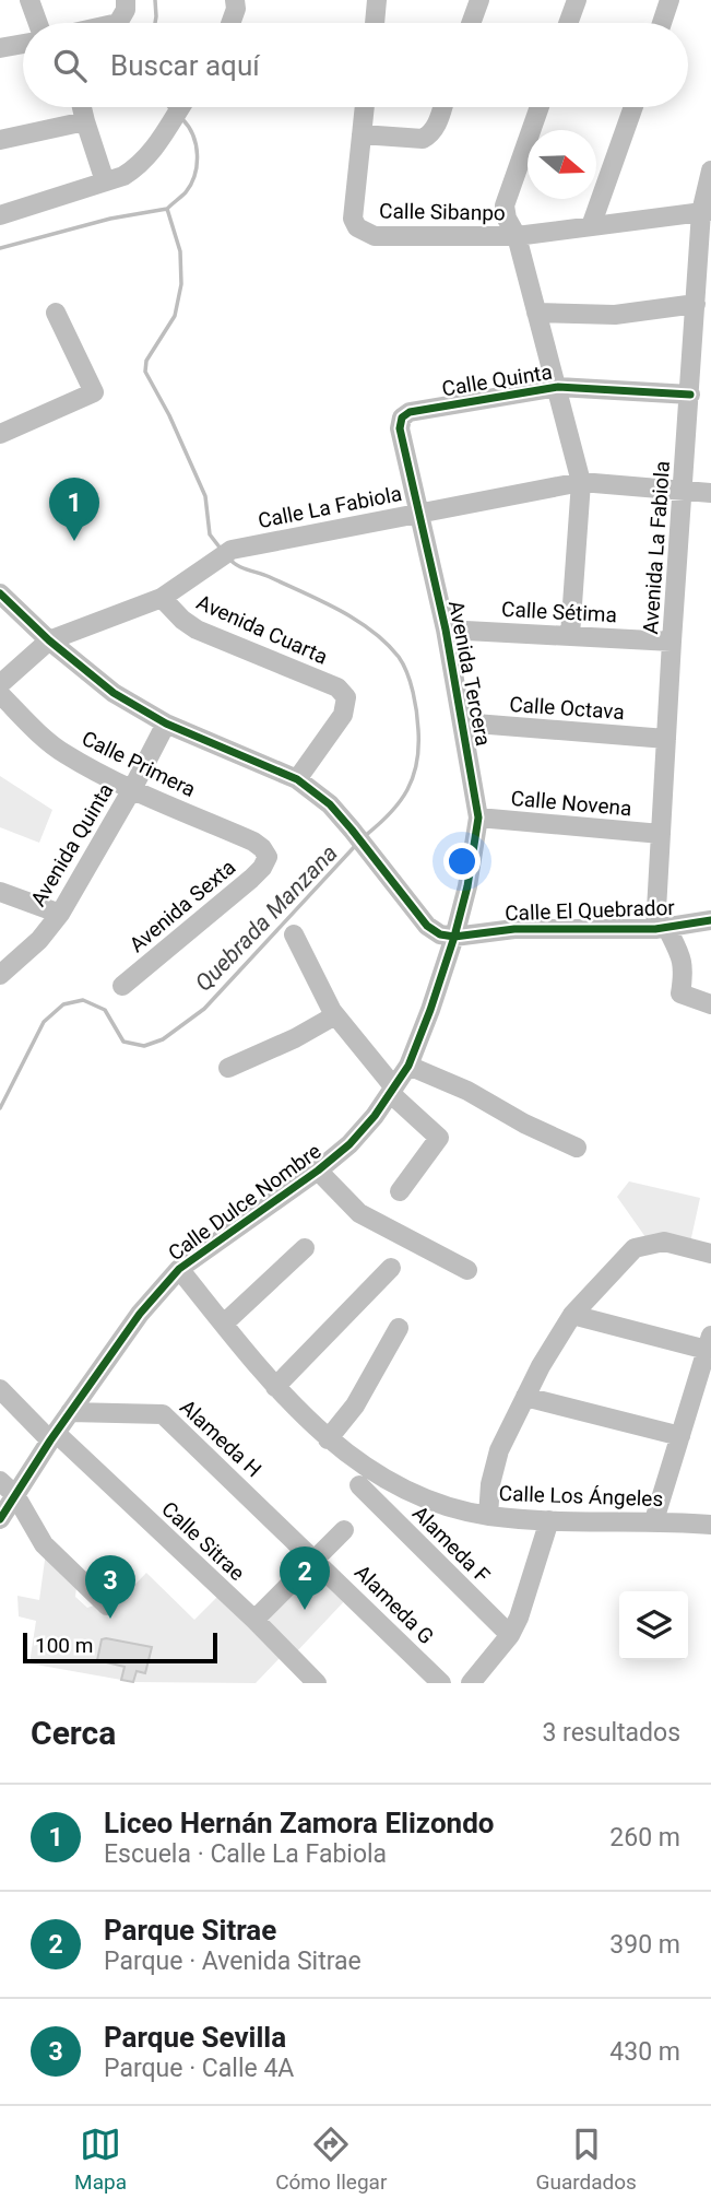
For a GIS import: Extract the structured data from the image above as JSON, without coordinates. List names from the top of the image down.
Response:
{
  "streets": {
    "street": [
      "Calle Sibanpo",
      "Calle Quinta",
      "Calle La Fabiola",
      "Avenida La Fabiola",
      "Calle Sétima",
      "Avenida Cuarta",
      "Avenida Tercera",
      "Calle Octava",
      "Calle Primera",
      "Calle Novena",
      "Avenida Quinta",
      "Avenida Sexta",
      "Calle El Quebrador",
      "Calle Dulce Nombre",
      "Alameda H",
      "Calle Los Ángeles",
      "Calle Sitrae",
      "Alameda F",
      "Alameda G"
    ]
  },
  "crossings": [
    ["Calle Sibanpo", "Avenida La Fabiola"],
    ["Calle Quinta", "Avenida La Fabiola"],
    ["Calle Quinta", "Avenida Tercera"],
    ["Calle La Fabiola", "Avenida La Fabiola"],
    ["Calle La Fabiola", "Avenida Cuarta"],
    ["Calle La Fabiola", "Avenida Tercera"],
    ["Avenida La Fabiola", "Calle Sétima"],
    ["Avenida La Fabiola", "Calle Octava"],
    ["Avenida La Fabiola", "Calle Novena"],
    ["Avenida La Fabiola", "Calle El Quebrador"],
    ["Calle Sétima", "Avenida Tercera"],
    ["Avenida Tercera", "Calle Octava"],
    ["Avenida Tercera", "Calle Novena"],
    ["Avenida Tercera", "Calle El Quebrador"],
    ["Avenida Tercera", "Calle Dulce Nombre"],
    ["Calle Primera", "Avenida Quinta"],
    ["Calle Primera", "Avenida Sexta"],
    ["Calle El Quebrador", "Calle Dulce Nombre"],
    ["Calle Dulce Nombre", "Alameda H"],
    ["Calle Dulce Nombre", "Calle Los Ángeles"],
    ["Calle Dulce Nombre", "Calle Sitrae"],
    ["Alameda H", "Alameda G"]
  ],
  "water": ["Quebrada Manzana"],
  "scale_bar": "100 m",
  "north": "right",
  "page": {
    "search": "Buscar aquí",
    "pins": ["1", "2", "3"],
    "scale": "100 m",
    "heading": ["Cerca", "3 resultados"],
    "list": [
      {
        "mark": "1",
        "name": "Liceo Hernán Zamora Elizondo",
        "note": "Escuela · Calle La Fabiola",
        "value": "260 m"
      },
      {
        "mark": "2",
        "name": "Parque Sitrae",
        "note": "Parque · Avenida Sitrae",
        "value": "390 m"
      },
      {
        "mark": "3",
        "name": "Parque Sevilla",
        "note": "Parque · Calle 4A",
        "value": "430 m"
      }
    ],
    "nav": ["Mapa", "Cómo llegar", "Guardados"]
  }
}
